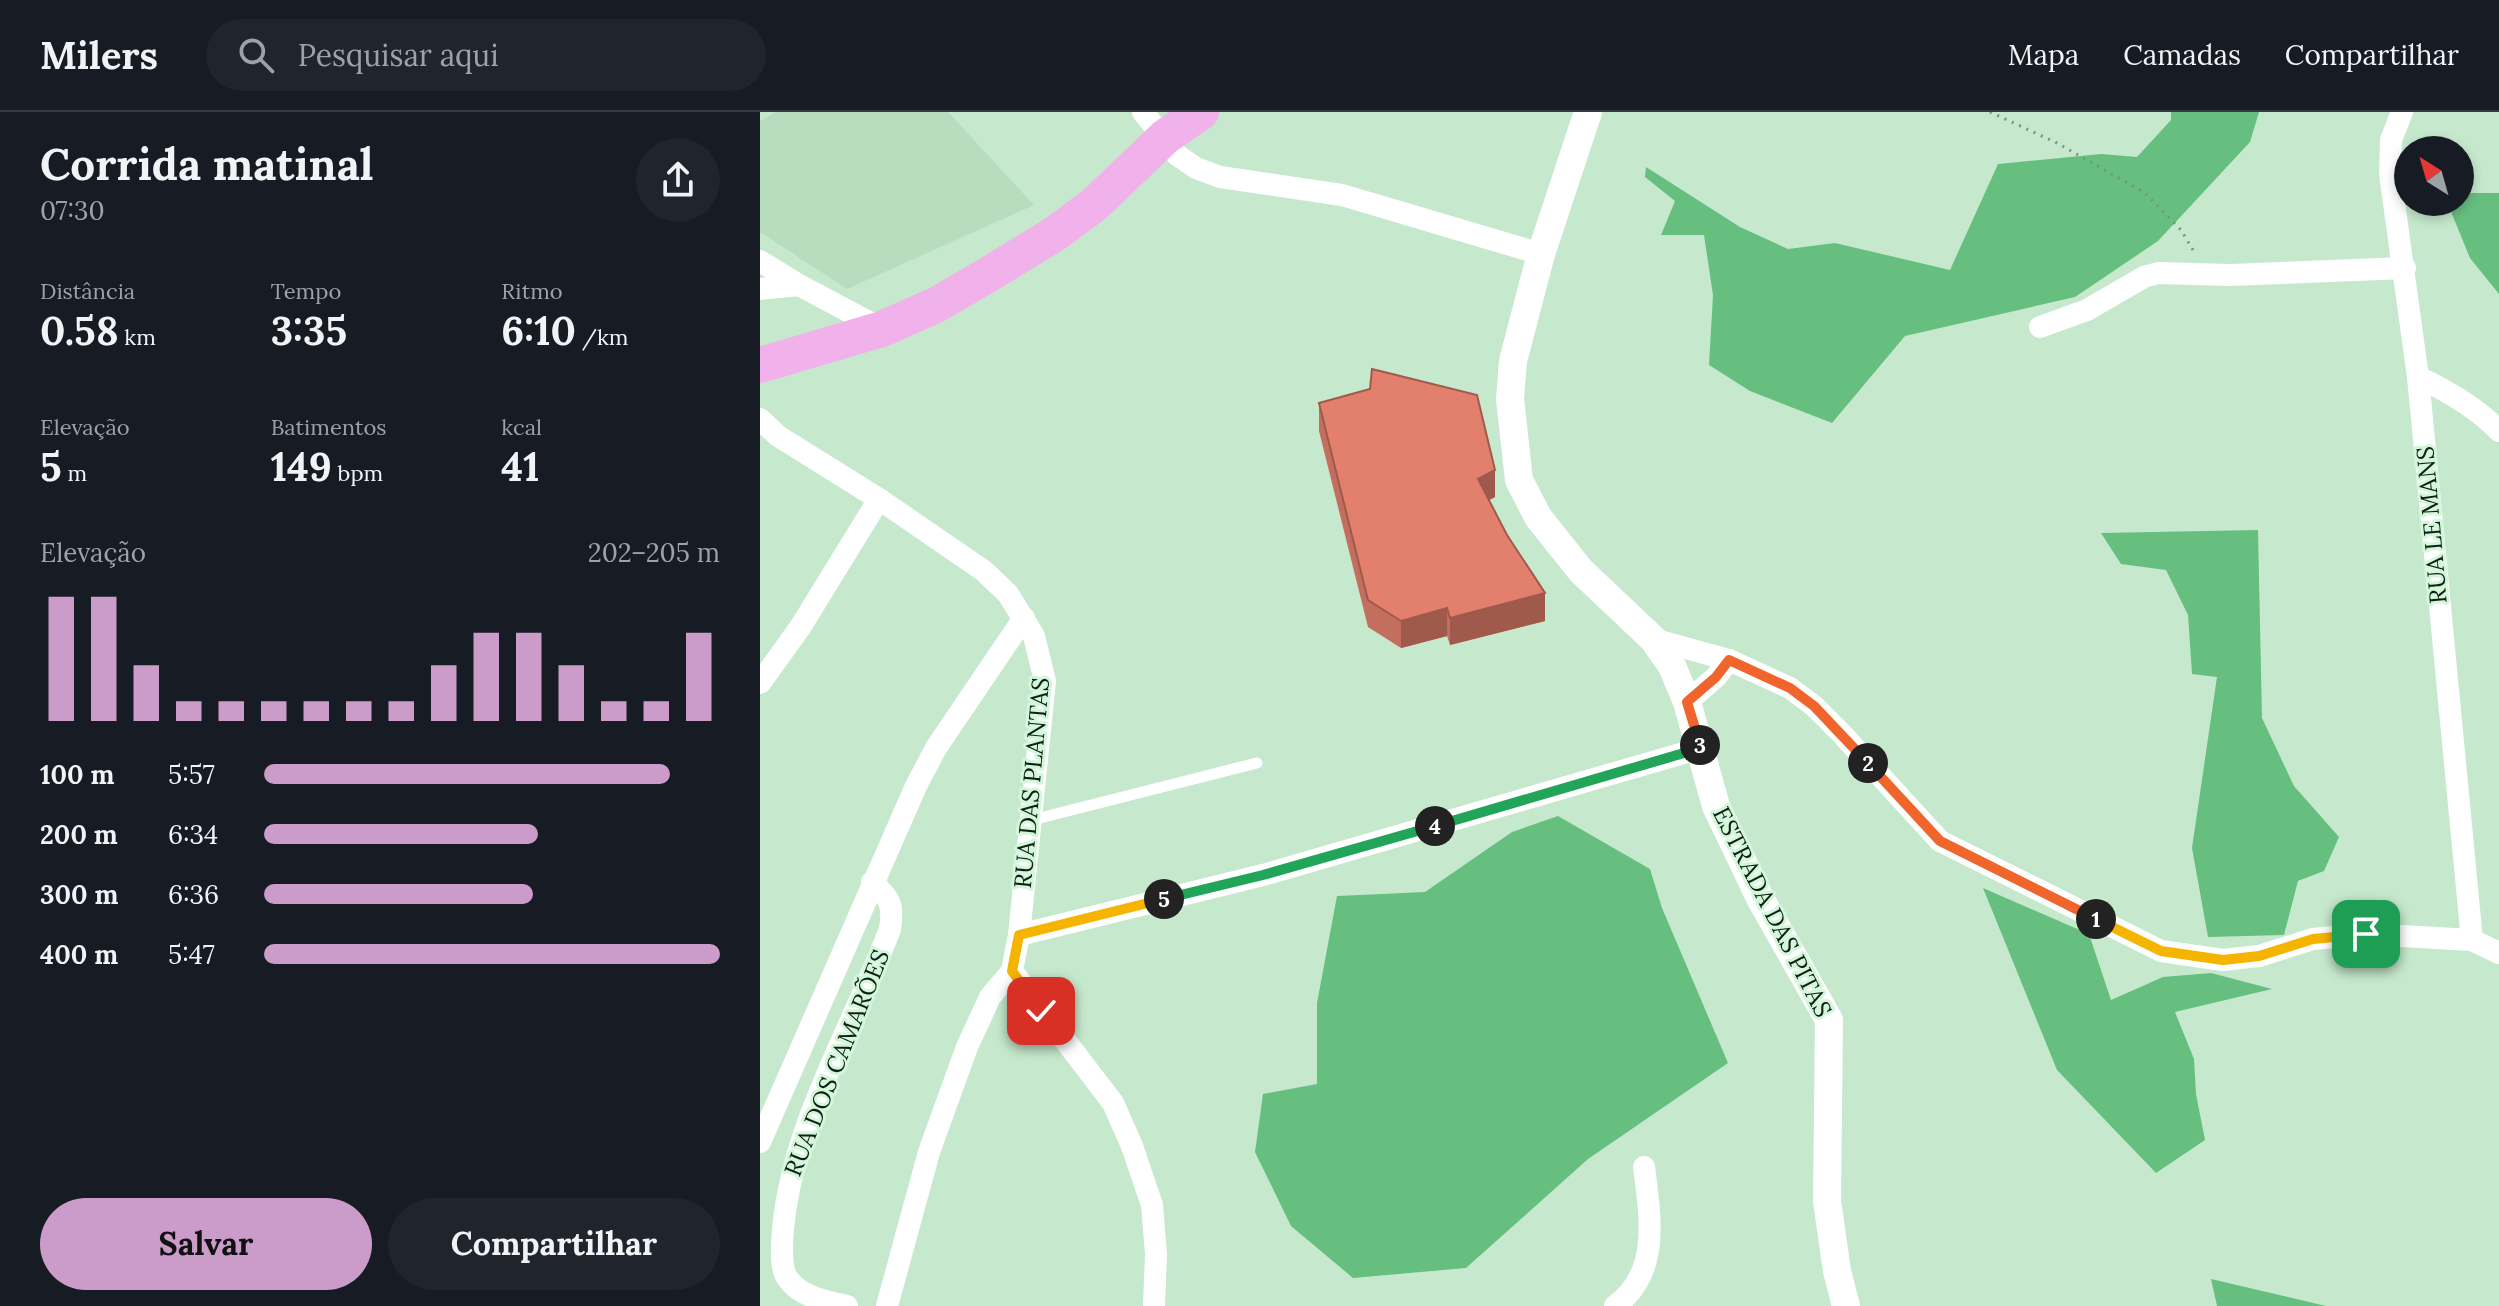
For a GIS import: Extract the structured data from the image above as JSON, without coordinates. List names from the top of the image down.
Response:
{
  "streets": {
    "street": [
      "RUA LE MANS",
      "RUA DAS PLANTAS",
      "ESTRADA DAS PITAS",
      "RUA DOS CAMARÕES"
    ]
  },
  "crossings": [
    ["RUA DAS PLANTAS", "RUA DOS CAMARÕES"]
  ],
  "north": "top left",
  "page": {
    "header": "Milers",
    "search": "Pesquisar aqui",
    "nav": ["Mapa", "Camadas", "Compartilhar"],
    "heading": ["Corrida matinal", "07:30"],
    "stats": [
      ["Distância", "0.58 km"],
      ["Tempo", "3:35"],
      ["Ritmo", "6:10 /km"],
      ["Elevação", "5 m"],
      ["Batimentos", "149 bpm"],
      ["kcal", "41"]
    ],
    "chart": ["Elevação", "202–205 m"],
    "pins": [
      "3",
      "2",
      "4",
      "5",
      "1"
    ],
    "list": [
      {
        "name": "100 m",
        "note": "5:57"
      },
      {
        "name": "200 m",
        "note": "6:34"
      },
      {
        "name": "300 m",
        "note": "6:36"
      },
      {
        "name": "400 m",
        "note": "5:47"
      }
    ],
    "buttons": ["Salvar", "Compartilhar"]
  }
}
